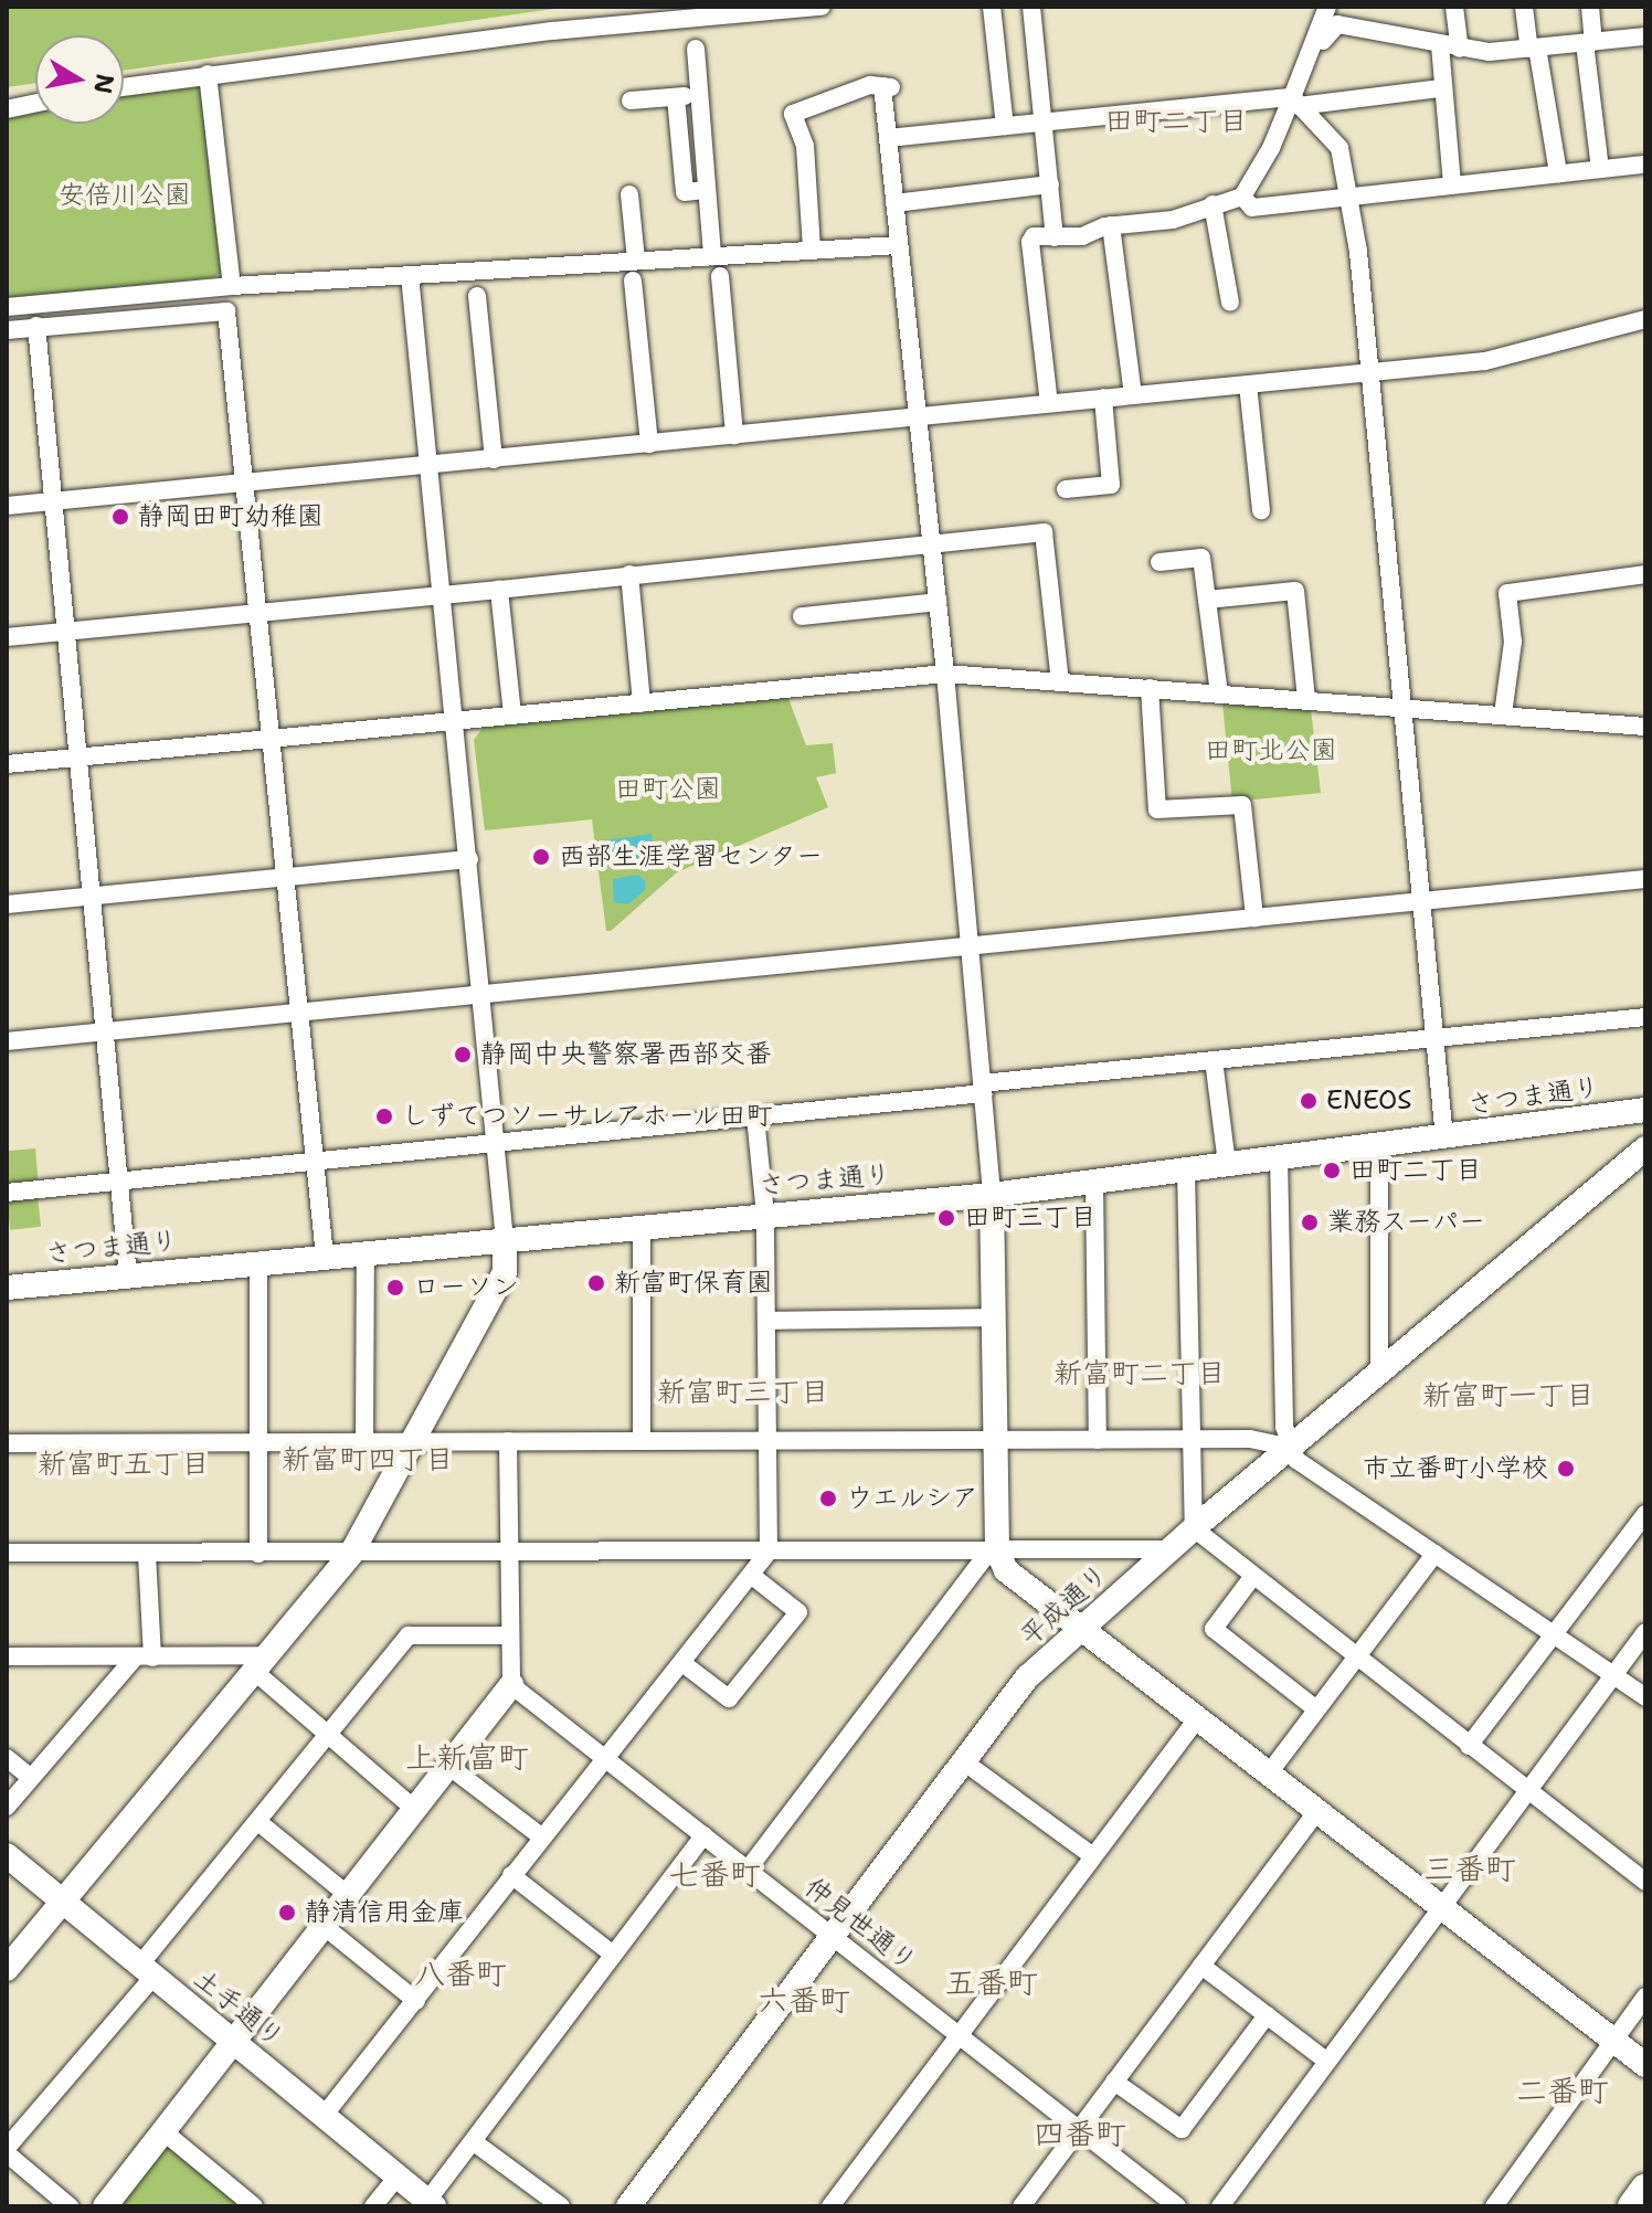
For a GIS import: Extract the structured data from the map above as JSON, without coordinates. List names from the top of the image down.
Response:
{
  "streets": {
    "street": [
      "さつま通り",
      "平成通り",
      "仲見世通り",
      "土手通り"
    ]
  },
  "crossings": [
    ["平成通り", "仲見世通り"]
  ],
  "districts": [
    "田町二丁目",
    "新富町二丁目",
    "新富町三丁目",
    "新富町一丁目",
    "新富町四丁目",
    "新富町五丁目",
    "上新富町",
    "三番町",
    "七番町",
    "八番町",
    "五番町",
    "六番町",
    "二番町",
    "四番町"
  ],
  "parks": ["安倍川公園", "田町北公園", "田町公園"],
  "places": [
    "静岡田町幼稚園",
    "西部生涯学習センター",
    "静岡中央警察署西部交番",
    "ENEOS",
    "しずてつソーサレアホール田町",
    "田町二丁目",
    "田町三丁目",
    "業務スーパー",
    "新富町保育園",
    "ローソン",
    "市立番町小学校",
    "ウエルシア",
    "静清信用金庫"
  ],
  "north": "right"
}
